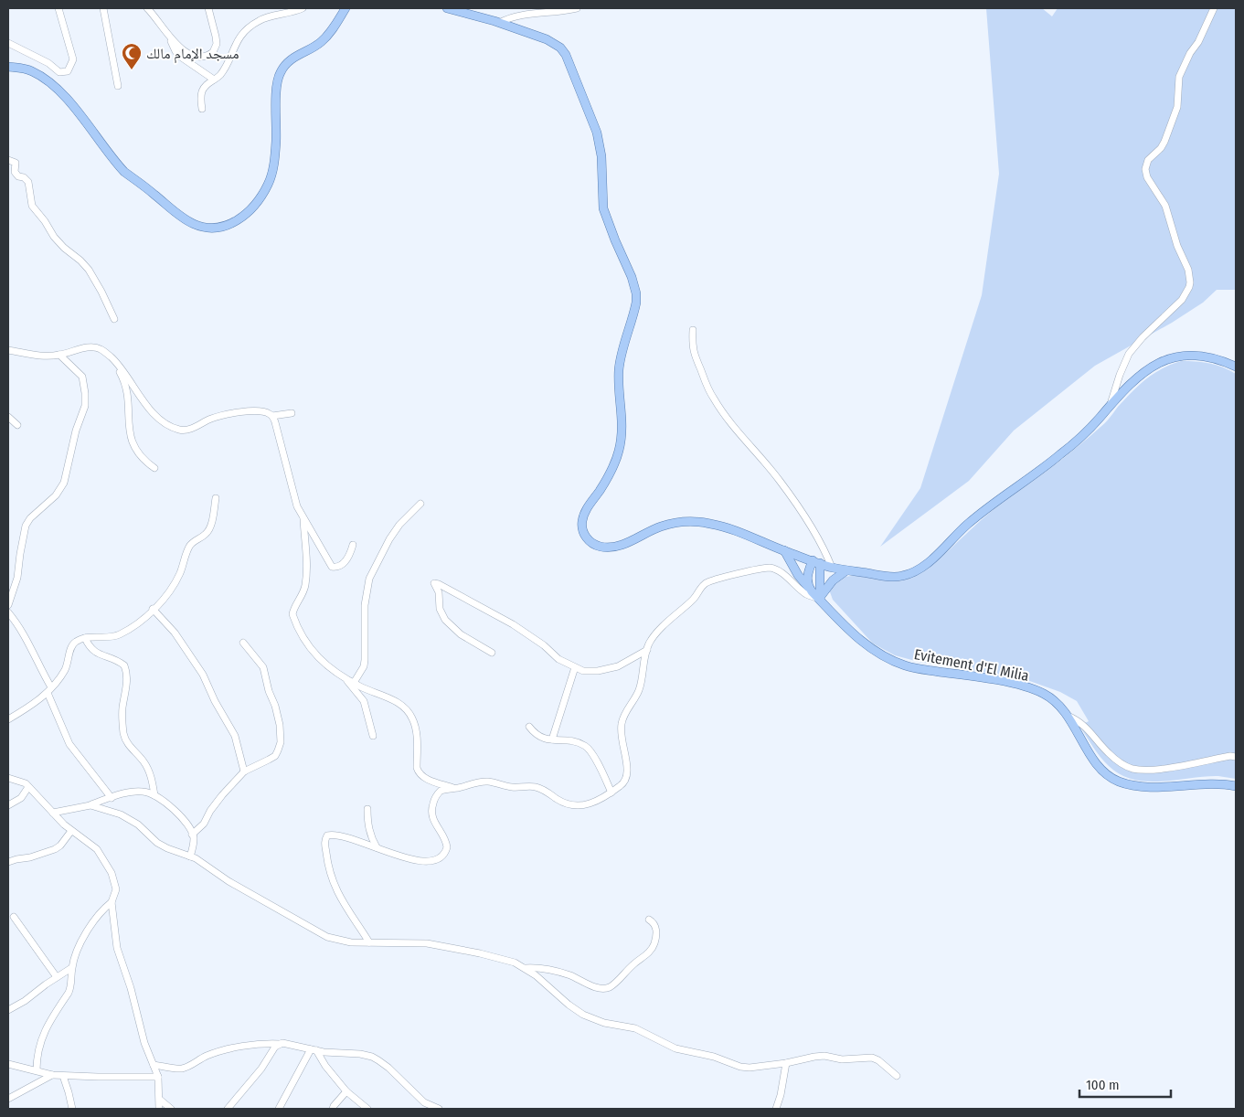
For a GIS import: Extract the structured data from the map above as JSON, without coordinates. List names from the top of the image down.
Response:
{
  "streets": {
    "main road": ["Evitement d'El Milia"]
  },
  "places": {
    "mosque": ["مسجد الإمام مالك"]
  },
  "scale_bar": "100 m"
}
